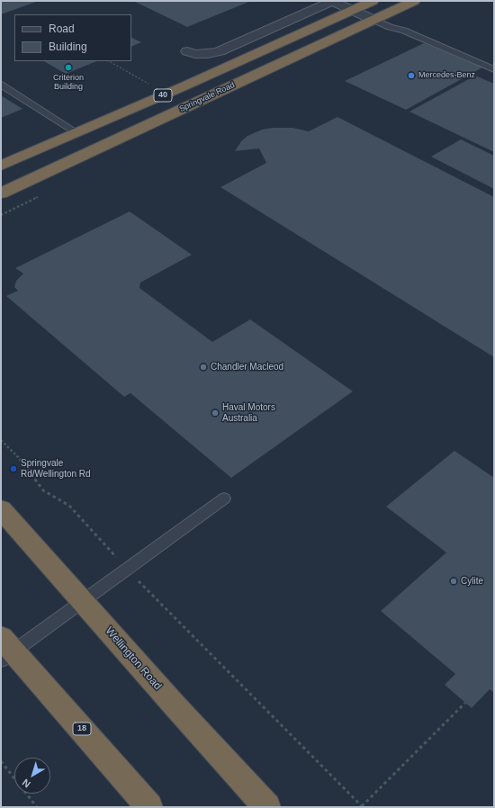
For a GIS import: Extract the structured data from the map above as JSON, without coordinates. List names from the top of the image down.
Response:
{
  "streets": {
    "highway": [
      "40",
      "Springvale Road",
      "Wellington Road",
      "18"
    ]
  },
  "places": [
    "Criterion Building",
    "Mercedes-Benz",
    "Chandler Macleod",
    "Haval Motors Australia",
    "Springvale Rd/Wellington Rd",
    "Cylite"
  ],
  "legend": ["Road", "Building"],
  "north": "bottom left"
}
